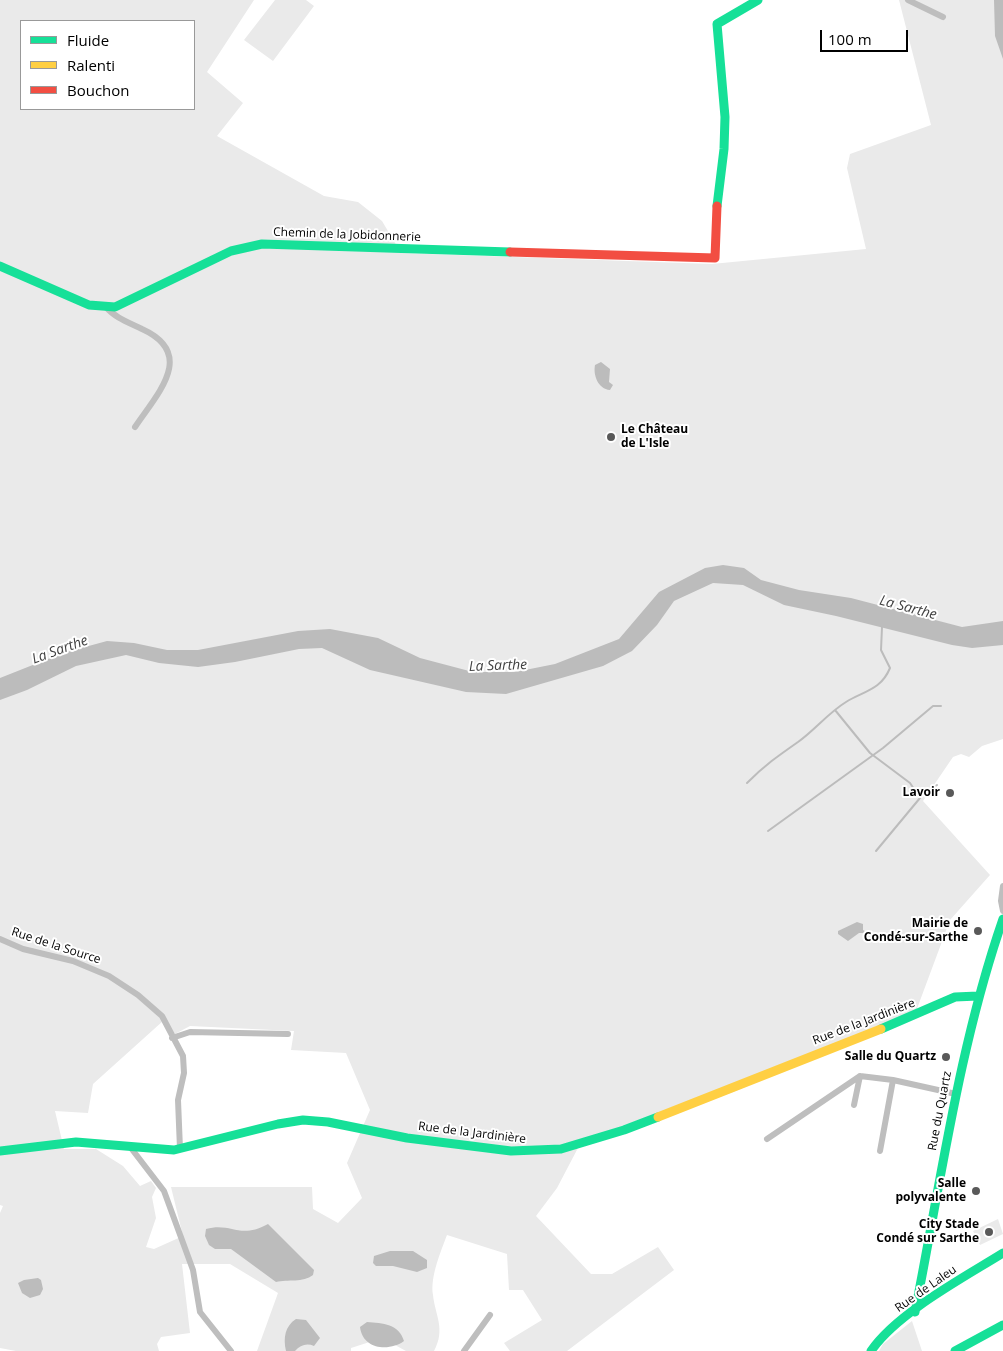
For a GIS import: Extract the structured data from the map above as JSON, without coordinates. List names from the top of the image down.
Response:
{
  "streets": {
    "street": [
      "Chemin de la Jobidonnerie",
      "Rue de la Source",
      "Rue de la Jardinière",
      "Rue du Quartz",
      "Rue de Laleu"
    ]
  },
  "crossings": [
    ["Rue de la Source", "Rue de la Jardinière"],
    ["Rue de la Jardinière", "Rue du Quartz"],
    ["Rue du Quartz", "Rue de Laleu"]
  ],
  "water": ["La Sarthe"],
  "places": [
    "Le Château de L'Isle",
    "Lavoir",
    "Mairie de Condé-sur-Sarthe",
    "Salle du Quartz",
    "Salle polyvalente",
    "City Stade Condé sur Sarthe"
  ],
  "legend": ["Fluide", "Ralenti", "Bouchon"],
  "scale_bar": "100 m"
}
